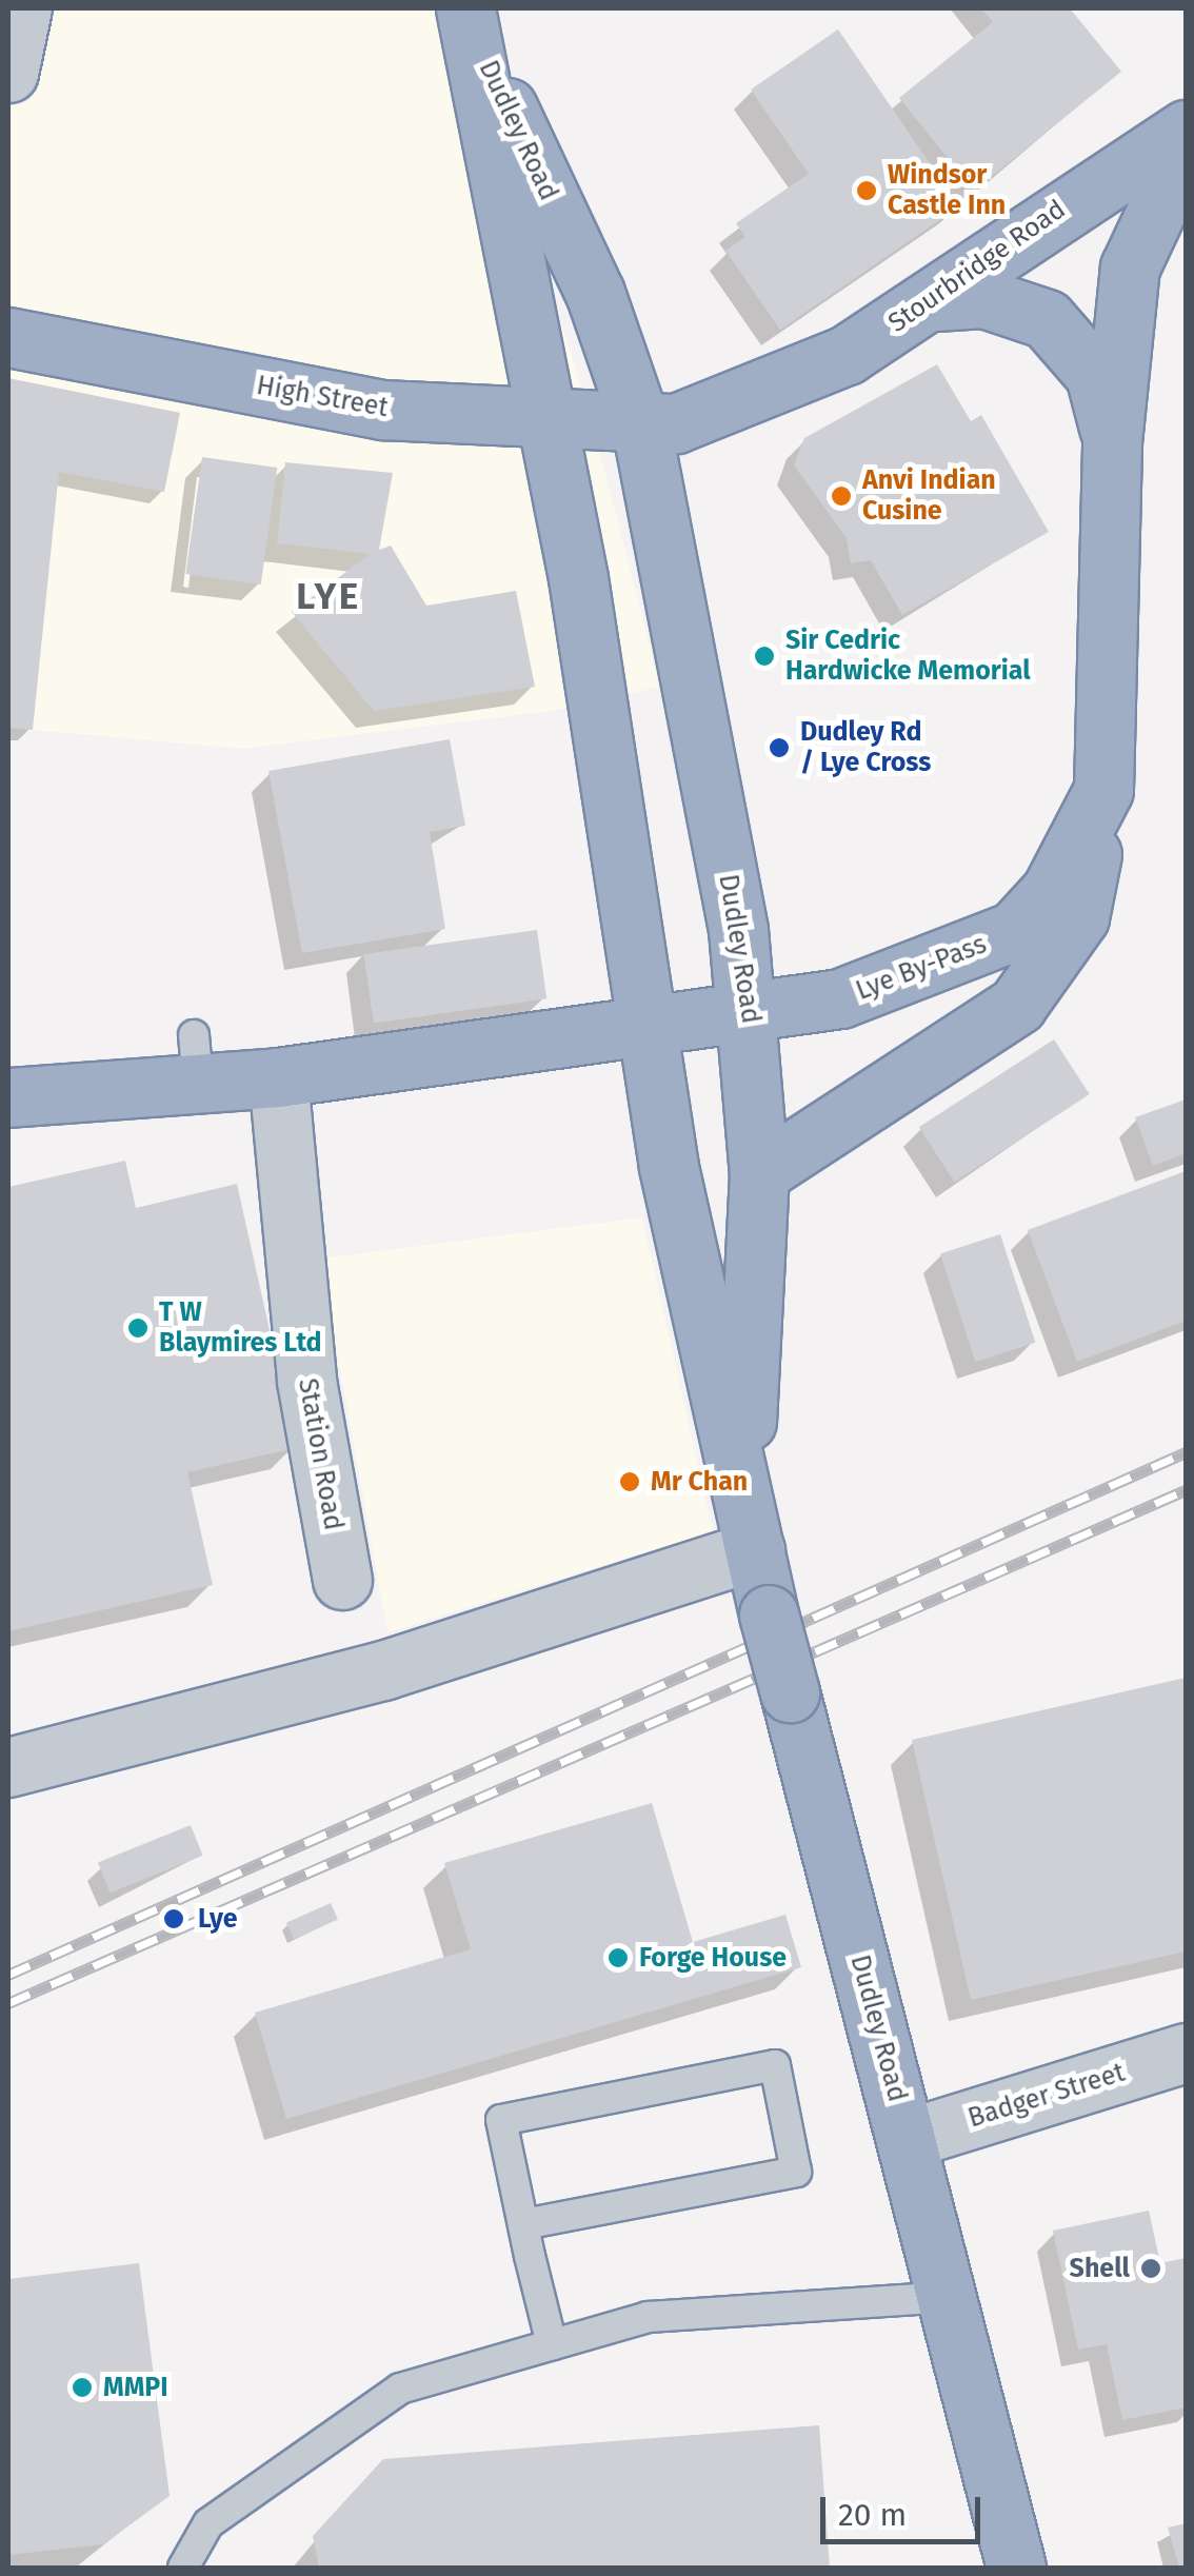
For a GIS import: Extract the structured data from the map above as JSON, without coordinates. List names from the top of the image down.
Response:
{
  "streets": {
    "highway": [
      "Dudley Road",
      "Stourbridge Road",
      "High Street",
      "Lye By-Pass"
    ],
    "street": ["Station Road", "Badger Street"]
  },
  "crossings": [
    ["Dudley Road", "Stourbridge Road"],
    ["Dudley Road", "High Street"],
    ["Dudley Road", "Lye By-Pass"],
    ["Dudley Road", "Badger Street"],
    ["Stourbridge Road", "High Street"],
    ["Lye By-Pass", "Station Road"]
  ],
  "districts": ["LYE"],
  "places": [
    "Windsor Castle Inn",
    "Anvi Indian Cusine",
    "Sir Cedric Hardwicke Memorial",
    "Dudley Rd / Lye Cross",
    "T W Blaymires Ltd",
    "Mr Chan",
    "Lye",
    "Forge House",
    "Shell",
    "MMPI"
  ],
  "scale_bar": "20 m"
}
